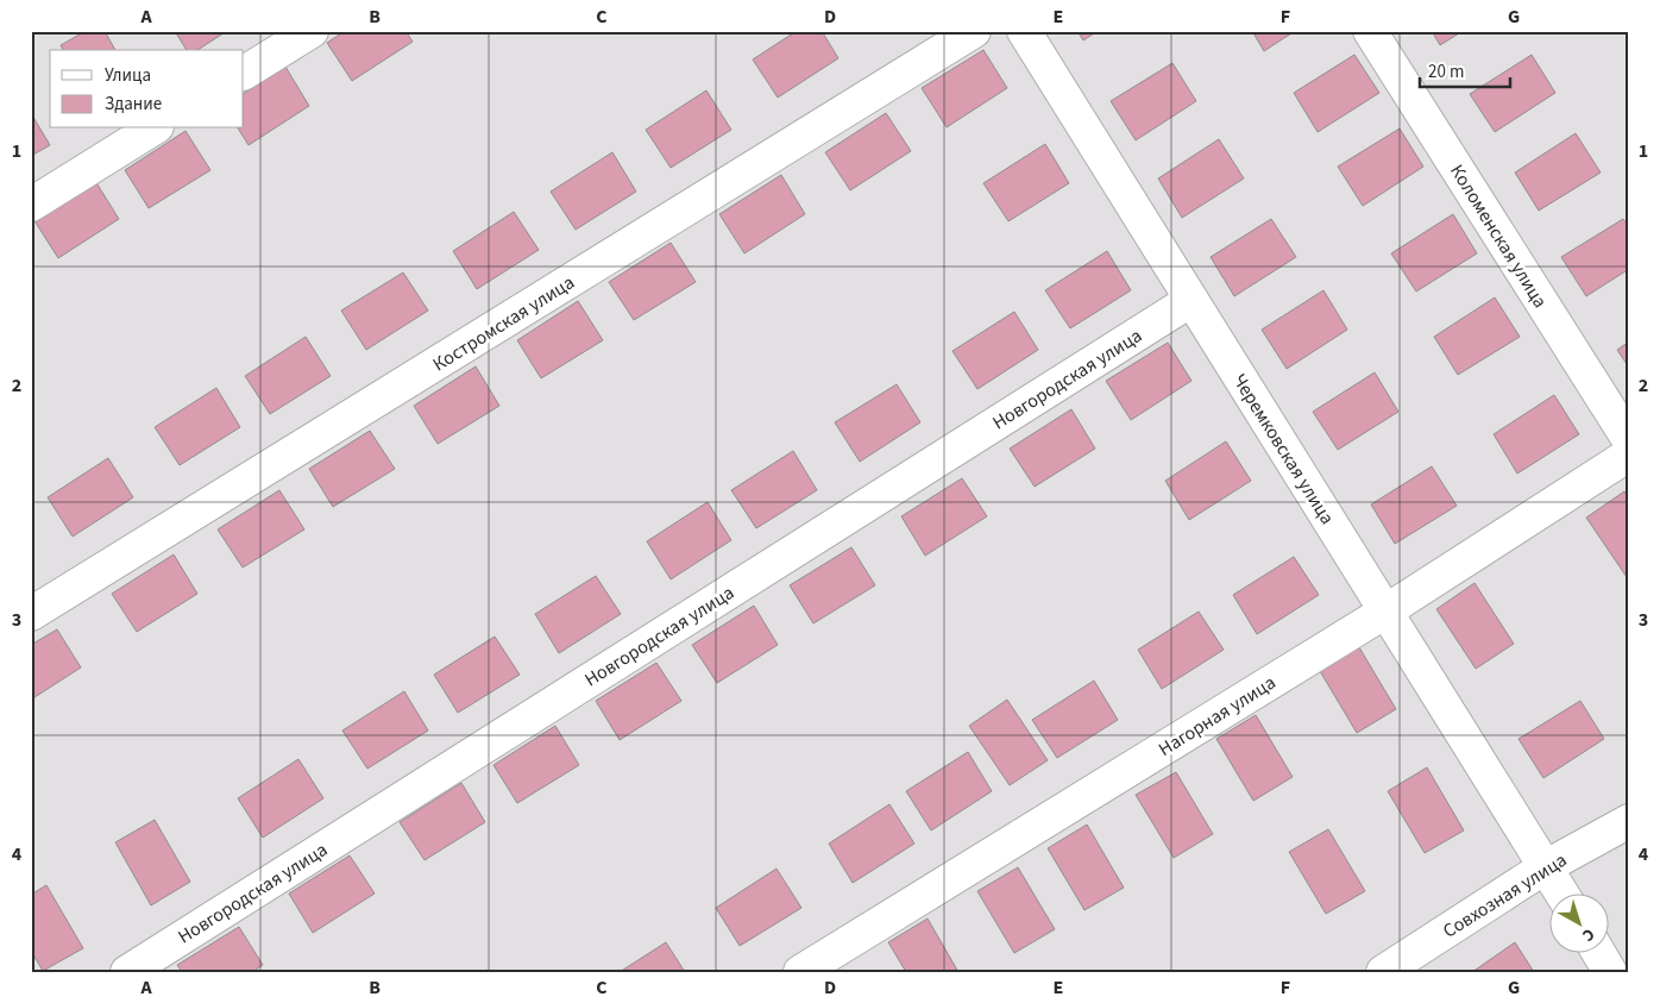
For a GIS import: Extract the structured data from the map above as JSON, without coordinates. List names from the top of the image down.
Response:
{
  "streets": {
    "street": [
      "Коломенская улица",
      "Костромская улица",
      "Новгородская улица",
      "Черемковская улица",
      "Нагорная улица",
      "Совхозная улица"
    ]
  },
  "crossings": [
    ["Новгородская улица", "Черемковская улица"],
    ["Черемковская улица", "Нагорная улица"],
    ["Черемковская улица", "Совхозная улица"]
  ],
  "legend": ["Улица", "Здание"],
  "scale_bar": "20 m",
  "north": "bottom right",
  "grid": {
    "columns": [
      "A",
      "B",
      "C",
      "D",
      "E",
      "F",
      "G"
    ],
    "rows": [
      "1",
      "2",
      "3",
      "4"
    ]
  }
}
